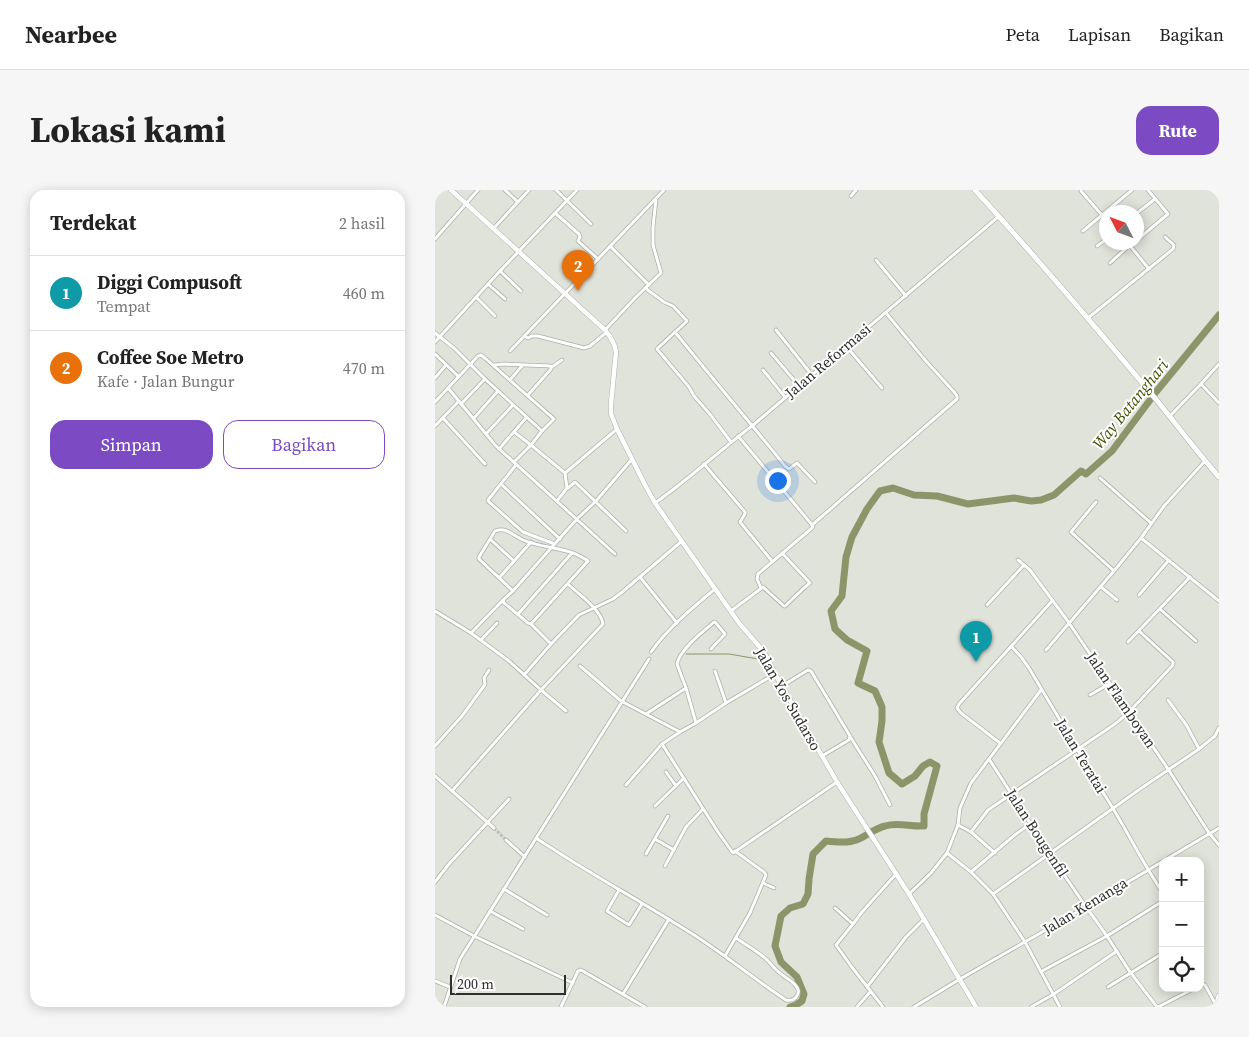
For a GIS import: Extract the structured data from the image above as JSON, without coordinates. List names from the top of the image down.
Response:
{
  "streets": {
    "street": [
      "Jalan Reformasi",
      "Jalan Yos Sudarso",
      "Jalan Flamboyan",
      "Jalan Teratai",
      "Jalan Bougenfil",
      "Jalan Kenanga"
    ]
  },
  "crossings": [
    ["Jalan Reformasi", "Jalan Yos Sudarso"],
    ["Jalan Yos Sudarso", "Jalan Kenanga"],
    ["Jalan Flamboyan", "Jalan Kenanga"],
    ["Jalan Teratai", "Jalan Kenanga"],
    ["Jalan Bougenfil", "Jalan Kenanga"]
  ],
  "water": ["Way Batanghari"],
  "scale_bar": "200 m",
  "north": "top left",
  "page": {
    "header": "Nearbee",
    "nav": ["Peta", "Lapisan", "Bagikan"],
    "title": "Lokasi kami",
    "buttons": [
      "Rute",
      ["Simpan", "Bagikan"]
    ],
    "heading": ["Terdekat", "2 hasil"],
    "pins": ["2", "1"],
    "list": [
      {
        "mark": "1",
        "name": "Diggi Compusoft",
        "note": "Tempat",
        "value": "460 m"
      },
      {
        "mark": "2",
        "name": "Coffee Soe Metro",
        "note": "Kafe · Jalan Bungur",
        "value": "470 m"
      }
    ],
    "map_buttons": ["+", "−"],
    "scale": "200 m"
  }
}
